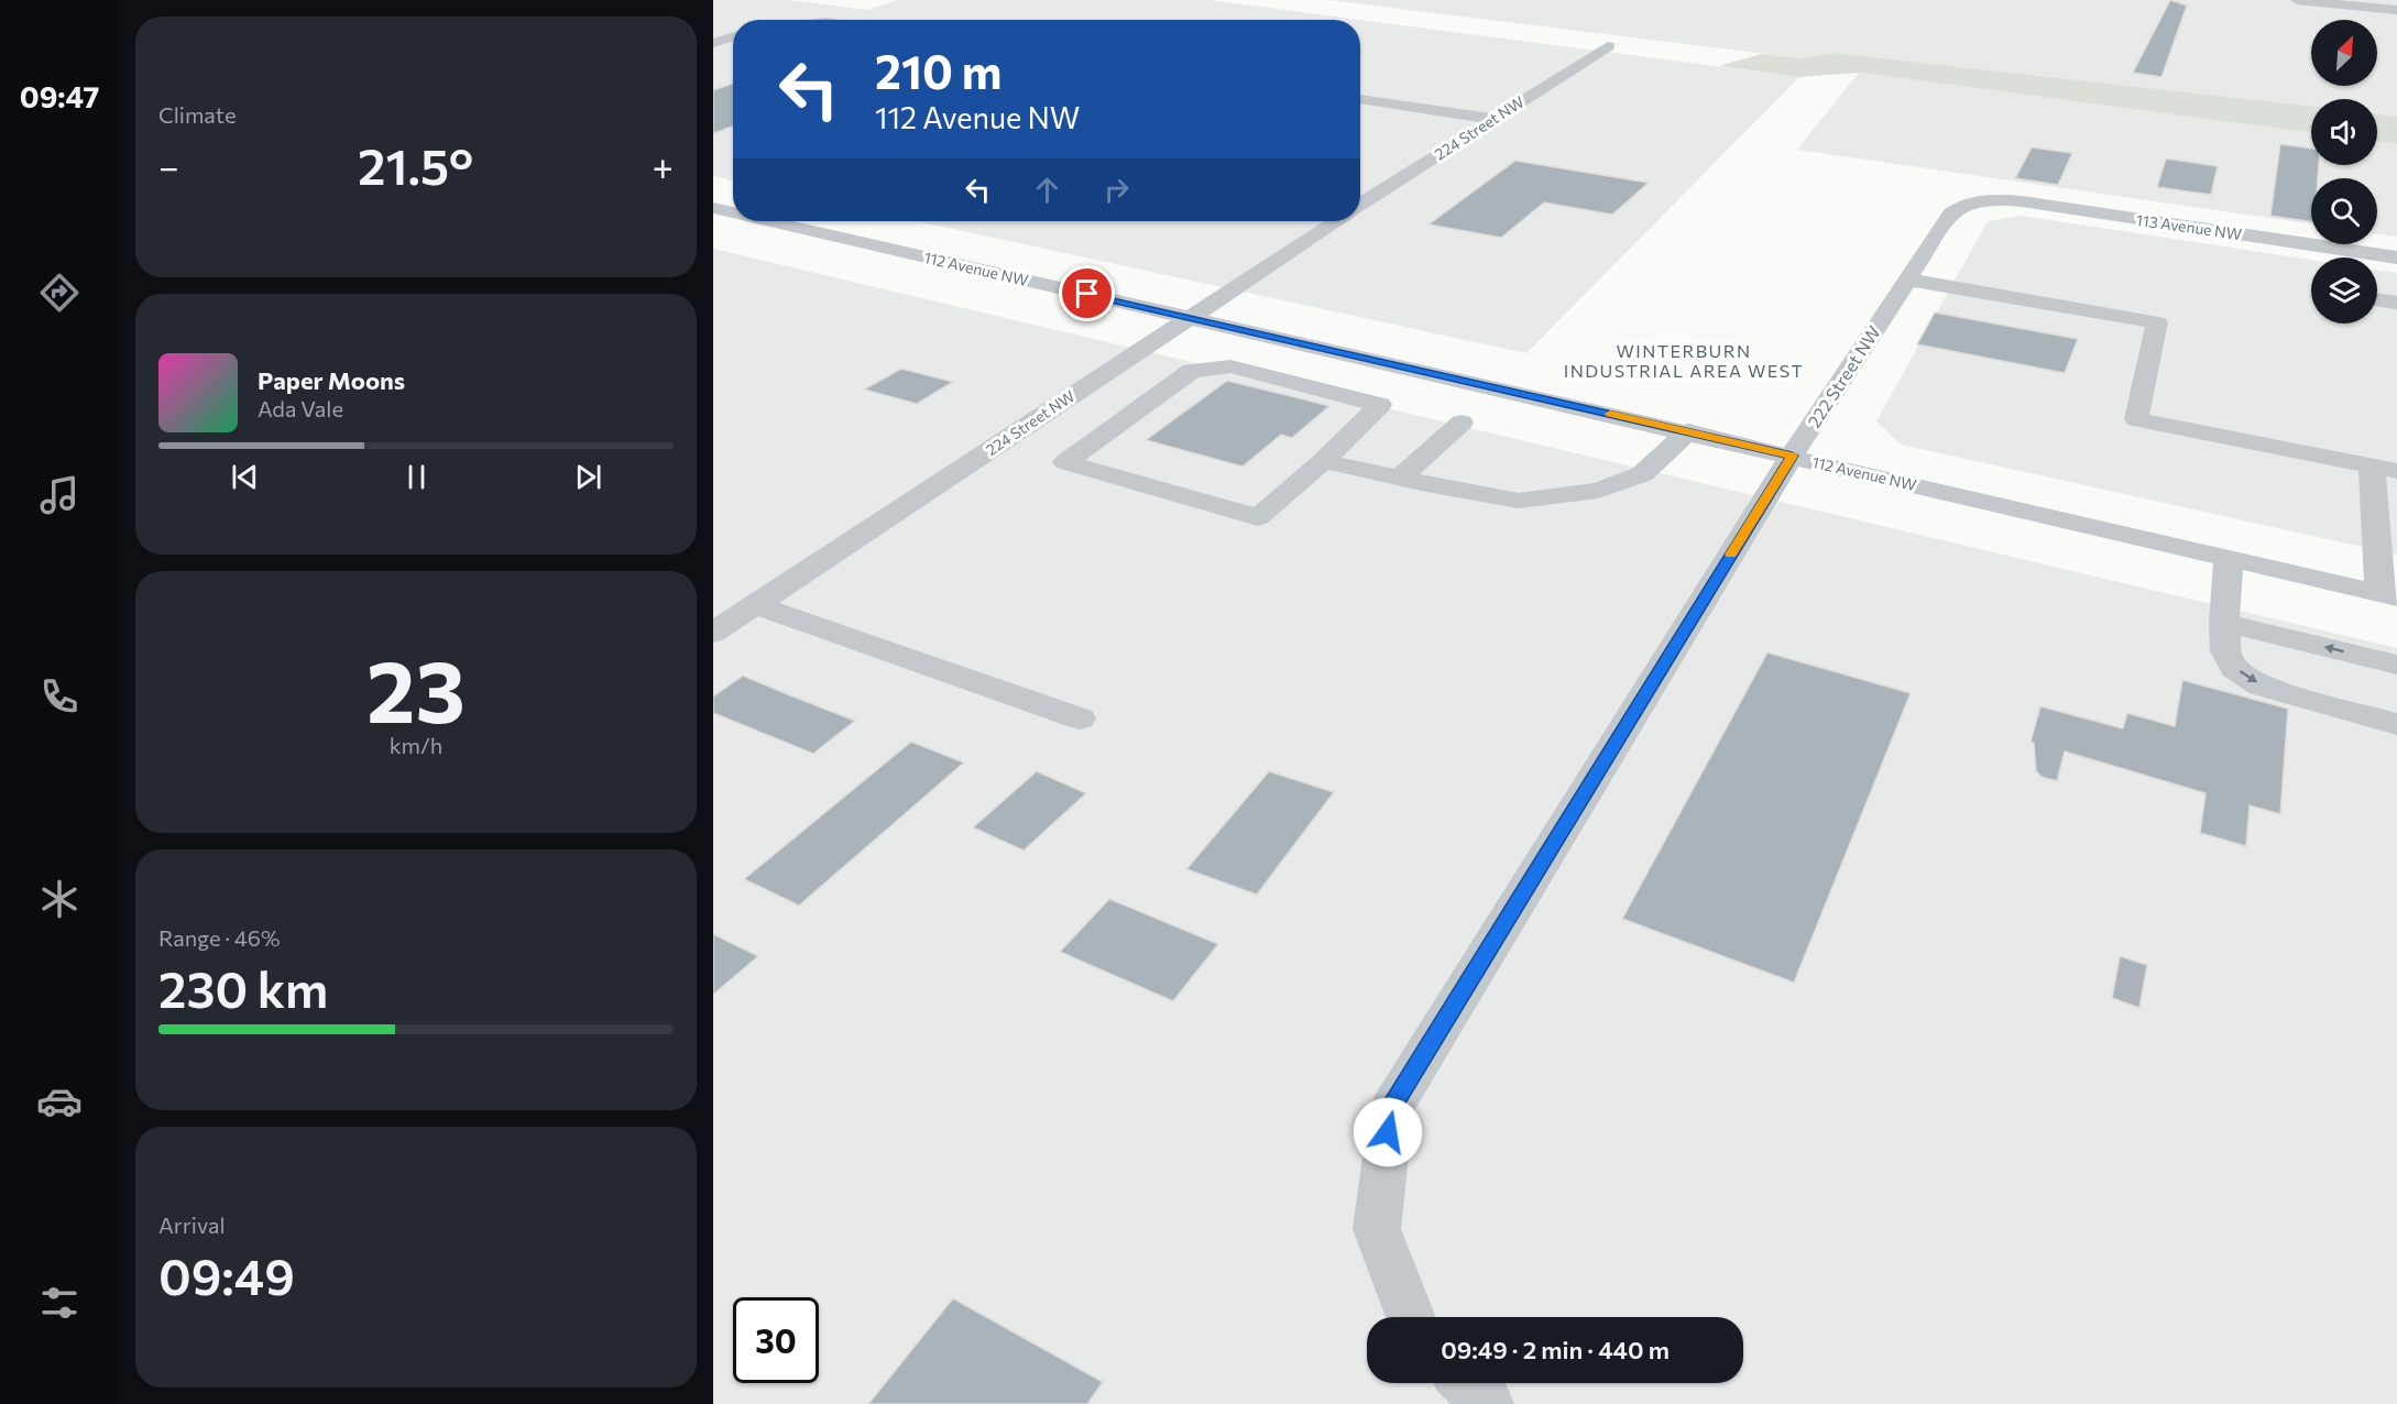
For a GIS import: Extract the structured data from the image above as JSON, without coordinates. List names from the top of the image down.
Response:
{
  "streets": {
    "street": [
      "224 Street NW",
      "113 Avenue NW",
      "112 Avenue NW",
      "222 Street NW"
    ]
  },
  "crossings": [
    ["224 Street NW", "112 Avenue NW"],
    ["113 Avenue NW", "222 Street NW"],
    ["112 Avenue NW", "222 Street NW"]
  ],
  "districts": ["WINTERBURN INDUSTRIAL AREA WEST"],
  "north": "top right",
  "page": {
    "tabs": "09:47",
    "tile": [
      "Climate",
      ["23", "km/h"],
      ["Range · 46%", "230 km"],
      ["Arrival", "09:49"]
    ],
    "turn": ["210 m", "112 Avenue NW"],
    "heat": ["−", "21.5°", "+"],
    "song": ["Paper Moons", "Ada Vale"],
    "limit": "30",
    "trip": "09:49 · 2 min · 440 m"
  }
}
